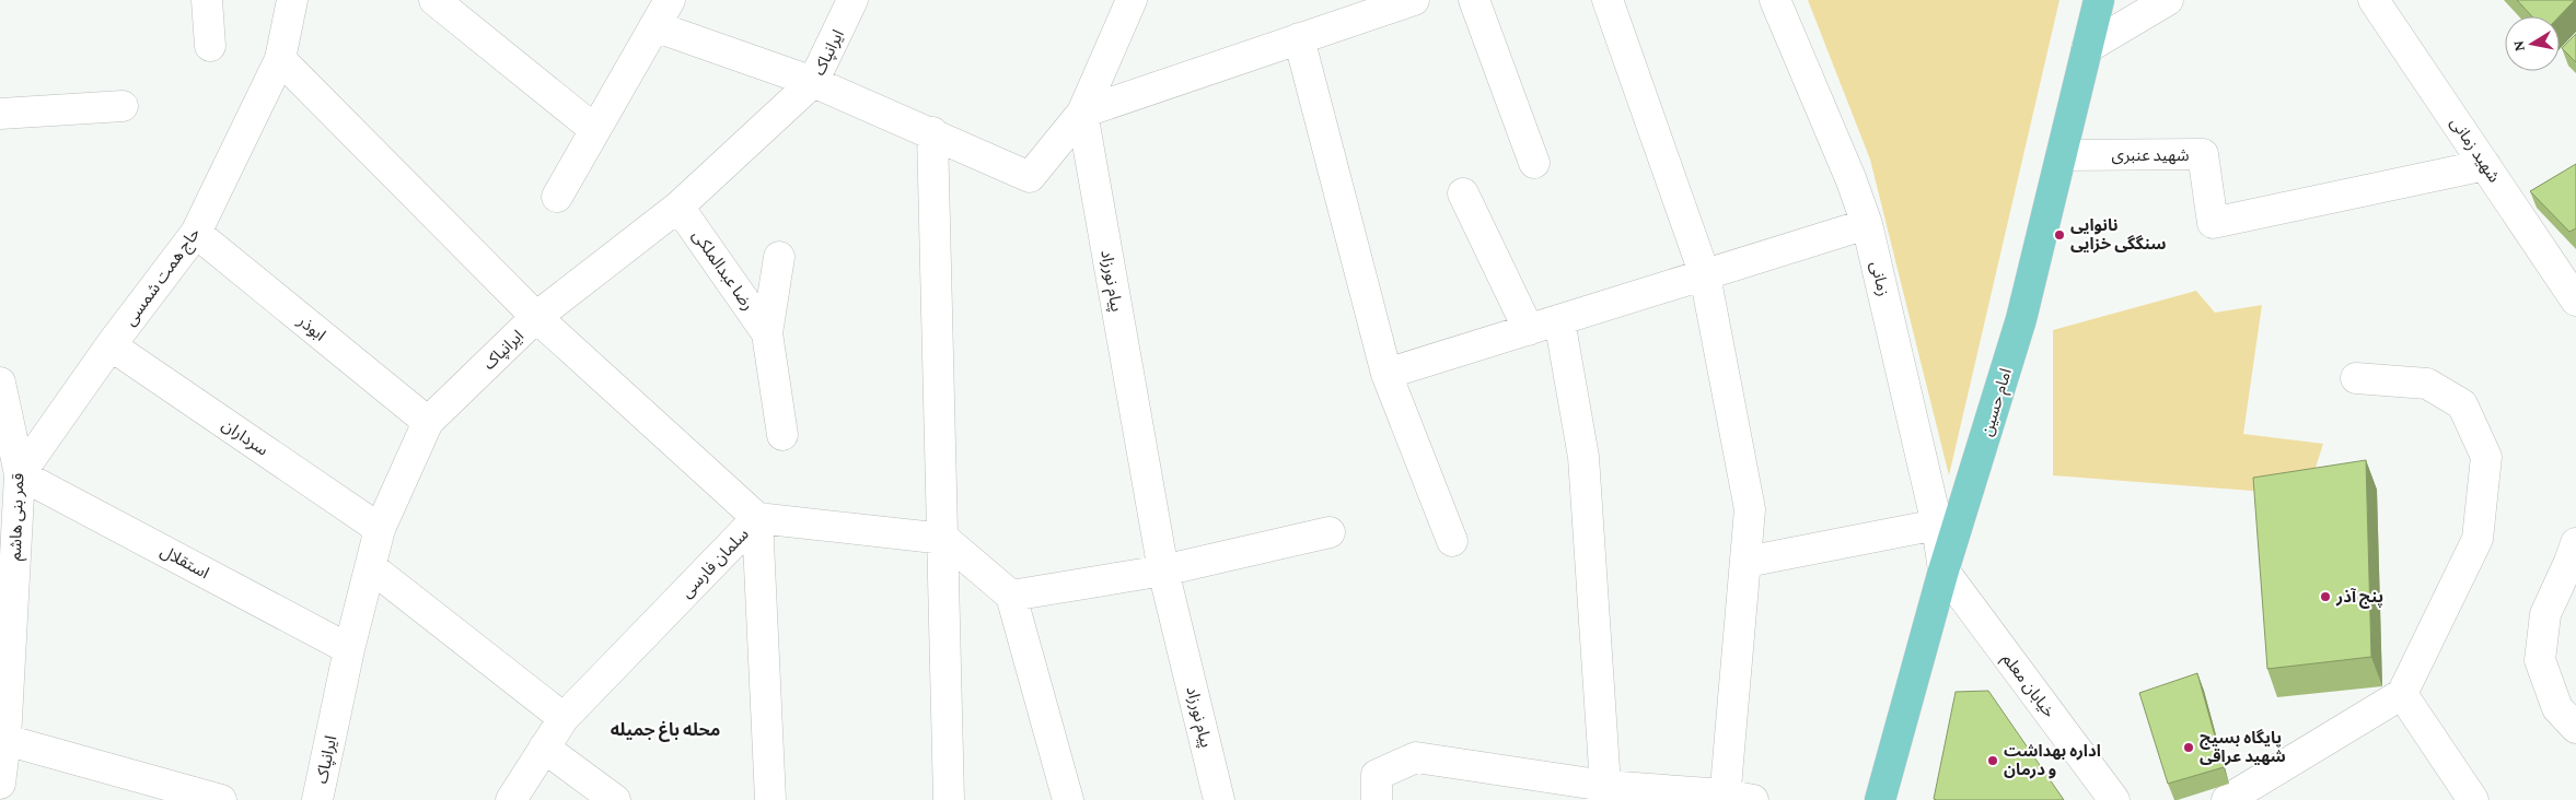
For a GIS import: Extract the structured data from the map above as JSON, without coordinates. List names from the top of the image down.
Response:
{
  "streets": {
    "main road": ["امام حسین"],
    "street": [
      "ایرانپاک",
      "شهید زمانی",
      "شهید عنبری",
      "رضا عبدالملکی",
      "حاج همت شمسی",
      "زمانی",
      "پیام نورزاد",
      "ابوذر",
      "سرداران",
      "قمر بنی هاشم",
      "استقلال",
      "سلمان فارسی",
      "خیابان معلم"
    ]
  },
  "crossings": [
    ["ایرانپاک", "رضا عبدالملکی"],
    ["ایرانپاک", "ابوذر"],
    ["ایرانپاک", "سرداران"],
    ["ایرانپاک", "استقلال"],
    ["شهید زمانی", "شهید عنبری"],
    ["شهید عنبری", "امام حسین"],
    ["حاج همت شمسی", "ابوذر"],
    ["حاج همت شمسی", "سرداران"],
    ["حاج همت شمسی", "قمر بنی هاشم"],
    ["حاج همت شمسی", "استقلال"],
    ["زمانی", "امام حسین"],
    ["زمانی", "خیابان معلم"],
    ["امام حسین", "خیابان معلم"],
    ["قمر بنی هاشم", "استقلال"]
  ],
  "districts": ["محله باغ‌ جمیله"],
  "places": [
    "نانوایی سنگگی خزایی",
    "پنج آذر",
    "پایگاه بسیج شهید عراقی",
    "اداره بهداشت و درمان"
  ],
  "north": "left"
}
